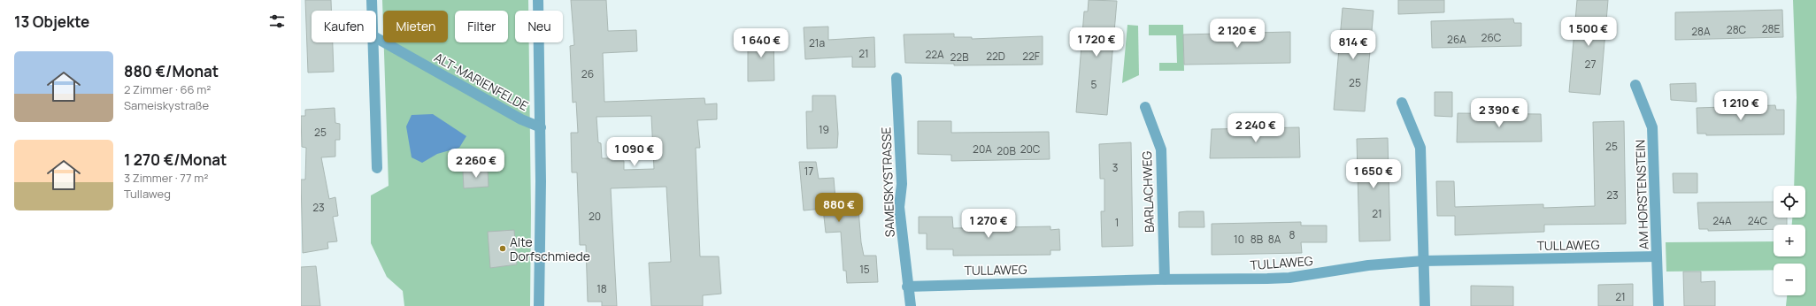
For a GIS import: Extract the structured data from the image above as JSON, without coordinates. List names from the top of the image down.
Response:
{
  "streets": {
    "street": [
      "ALT-MARIENFELDE",
      "SAMEISKYSTRASSE",
      "BARLACHWEG",
      "AM HORSTENSTEIN",
      "TULLAWEG"
    ]
  },
  "crossings": [
    ["SAMEISKYSTRASSE", "TULLAWEG"],
    ["BARLACHWEG", "TULLAWEG"],
    ["AM HORSTENSTEIN", "TULLAWEG"]
  ],
  "places": ["Alte Dorfschmiede"],
  "house_numbers": [
    "28E",
    "28C",
    "28A",
    "26C",
    "26A",
    "21a",
    "21",
    "22A",
    "22D",
    "22F",
    "22B",
    "27",
    "26",
    "25",
    "5",
    "19",
    "25",
    "25",
    "20A",
    "20C",
    "20B",
    "3",
    "17",
    "23",
    "23",
    "21",
    "20",
    "24A",
    "24C",
    "1",
    "8",
    "10",
    "8B",
    "8A",
    "15",
    "18",
    "21"
  ],
  "page": {
    "heading": "13 Objekte",
    "chip": [
      "Kaufen",
      "Mieten",
      "Filter",
      "Neu"
    ],
    "price": [
      "1 500 €",
      "2 120 €",
      "1 720 €",
      "1 640 €",
      "814 €",
      "1 210 €",
      "2 390 €",
      "2 240 €",
      "1 090 €",
      "2 260 €",
      "1 650 €",
      "880 €",
      "1 270 €"
    ],
    "list": [
      {
        "name": "880 €/Monat",
        "note": "2 Zimmer · 66 m² · Sameiskystraße"
      },
      {
        "name": "1 270 €/Monat",
        "note": "3 Zimmer · 77 m² · Tullaweg"
      }
    ],
    "map_buttons": ["+", "−"]
  }
}
